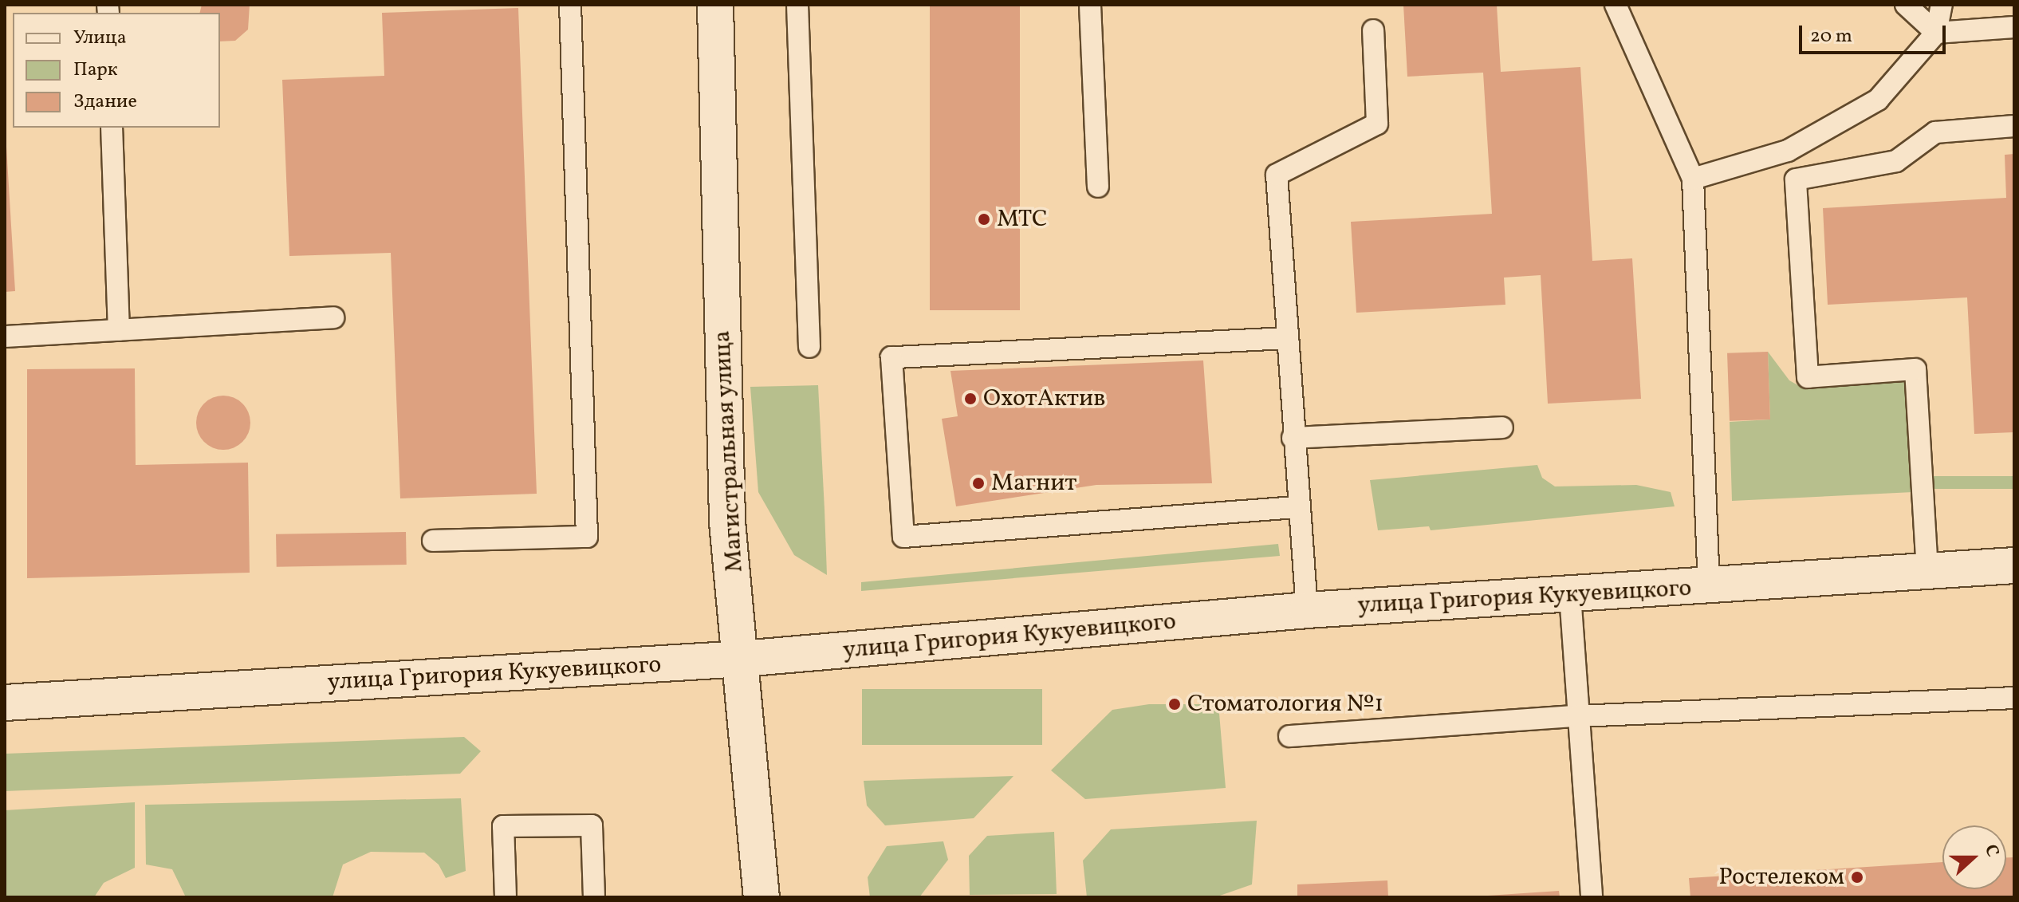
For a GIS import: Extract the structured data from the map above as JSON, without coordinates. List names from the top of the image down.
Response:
{
  "streets": {
    "street": ["Магистральная улица", "улица Григория Кукуевицкого"]
  },
  "crossings": [
    ["Магистральная улица", "улица Григория Кукуевицкого"]
  ],
  "places": [
    "МТС",
    "ОхотАктив",
    "Магнит",
    "Стоматология №1",
    "Ростелеком"
  ],
  "legend": ["Улица", "Парк", "Здание"],
  "scale_bar": "20 m",
  "north": "right"
}
